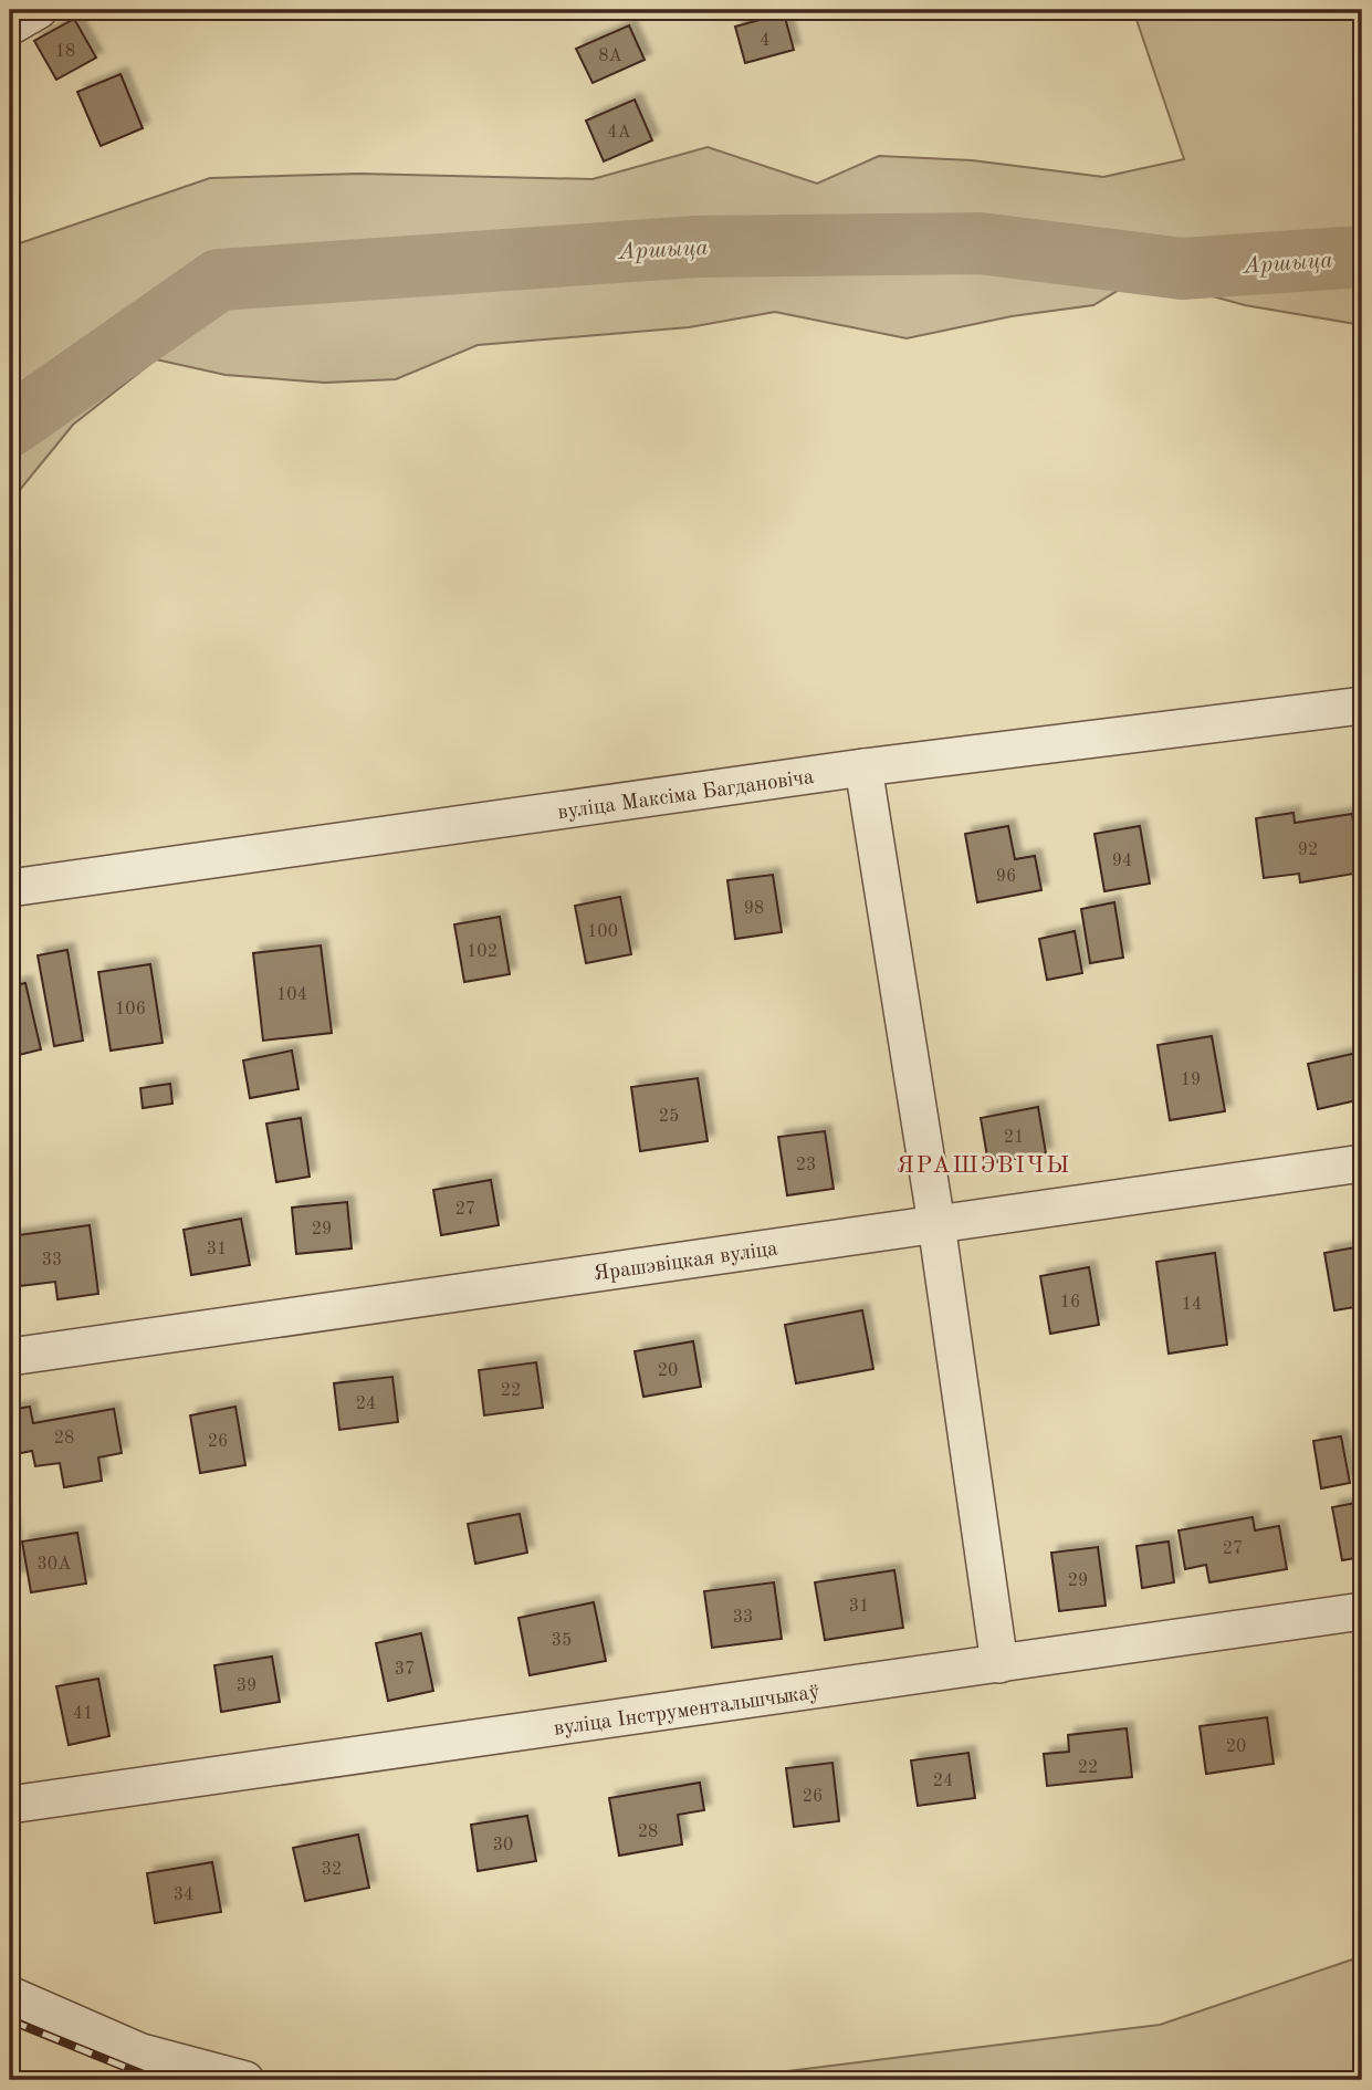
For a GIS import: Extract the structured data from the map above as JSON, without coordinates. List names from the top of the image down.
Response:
{
  "streets": {
    "street": ["вуліца Максіма Багдановіча", "Ярашэвіцкая вуліца", "вуліца Інструментальшчыкаў"]
  },
  "districts": ["ЯРАШЭВІЧЫ"],
  "water": ["Аршыца"],
  "house_numbers": [
    "4",
    "18",
    "8А",
    "4А",
    "92",
    "94",
    "96",
    "98",
    "100",
    "102",
    "104",
    "106",
    "19",
    "25",
    "21",
    "23",
    "27",
    "29",
    "31",
    "33",
    "16",
    "14",
    "20",
    "22",
    "24",
    "28",
    "26",
    "27",
    "30А",
    "29",
    "31",
    "33",
    "35",
    "37",
    "39",
    "41",
    "20",
    "22",
    "24",
    "26",
    "28",
    "30",
    "32",
    "34"
  ]
}
